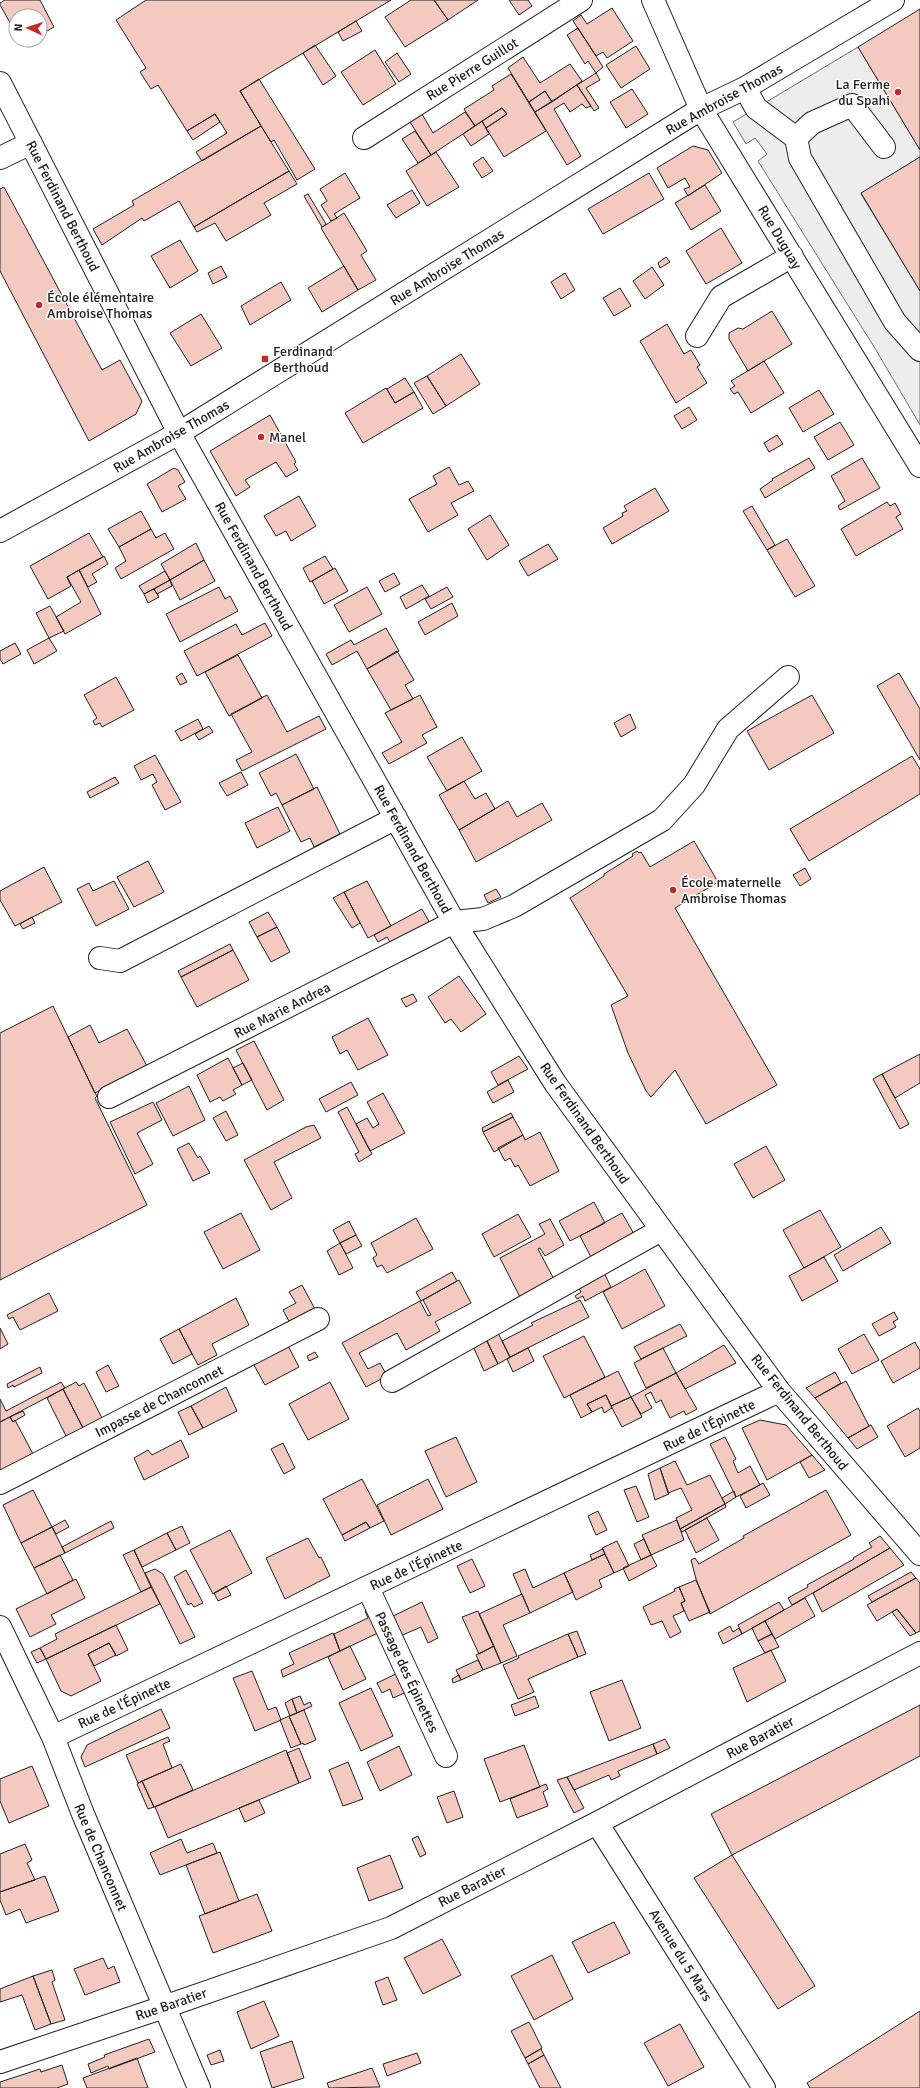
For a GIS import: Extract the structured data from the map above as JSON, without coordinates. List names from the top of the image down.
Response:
{
  "streets": {
    "street": [
      "Rue Pierre Guillot",
      "Rue Ambroise Thomas",
      "Rue Ferdinand Berthoud",
      "Rue Duguay",
      "Rue Marie Andrea",
      "Impasse de Chanconnet",
      "Rue de l'Épinette",
      "Passage des Épinettes",
      "Rue Baratier",
      "Rue de Chanconnet",
      "Avenue du 5 Mars"
    ]
  },
  "crossings": [
    ["Rue Ambroise Thomas", "Rue Ferdinand Berthoud"],
    ["Rue Ambroise Thomas", "Rue Duguay"],
    ["Rue Ferdinand Berthoud", "Rue Marie Andrea"],
    ["Rue Ferdinand Berthoud", "Rue de l'Épinette"],
    ["Rue de l'Épinette", "Passage des Épinettes"],
    ["Rue de l'Épinette", "Rue de Chanconnet"],
    ["Rue Baratier", "Rue de Chanconnet"],
    ["Rue Baratier", "Avenue du 5 Mars"]
  ],
  "places": {
    "other": [
      "La Ferme du Spahi",
      "École élémentaire Ambroise Thomas",
      "Manel",
      "École maternelle Ambroise Thomas"
    ],
    "transit": ["Ferdinand Berthoud"]
  },
  "north": "left"
}
